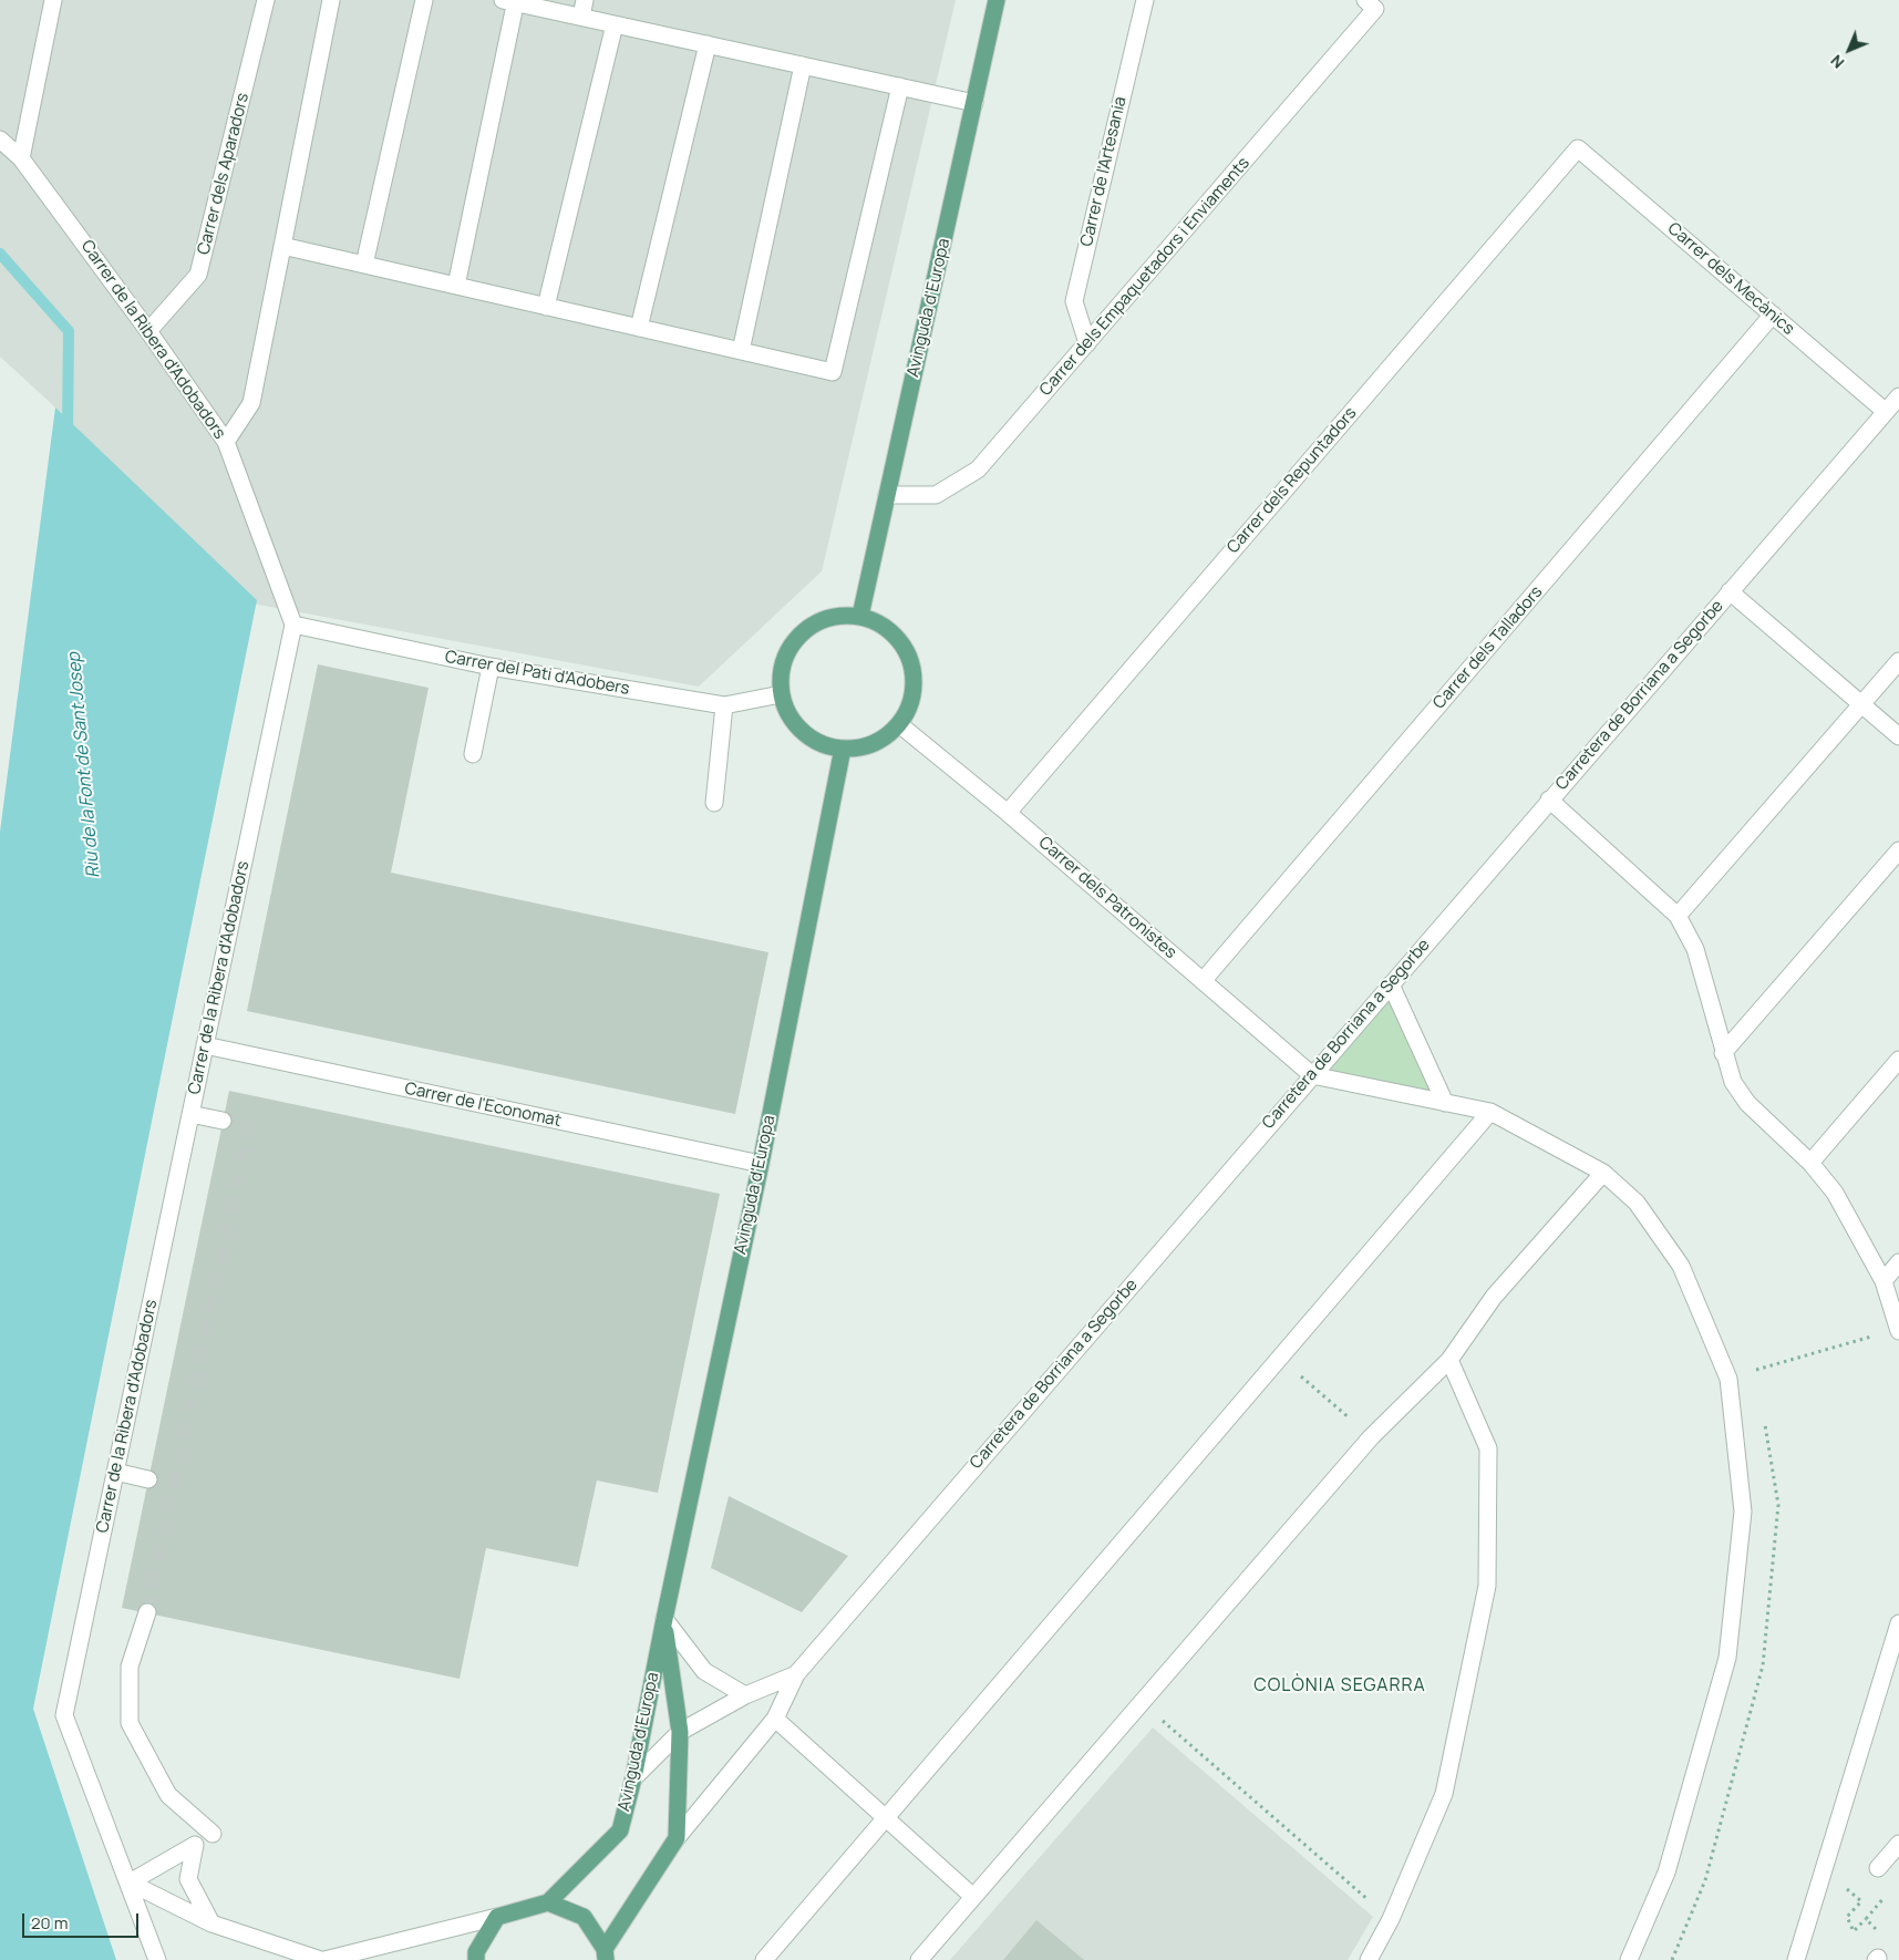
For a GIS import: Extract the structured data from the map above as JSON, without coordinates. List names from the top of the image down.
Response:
{
  "streets": {
    "main road": ["Avinguda d'Europa"],
    "street": [
      "Carrer de l'Artesania",
      "Carrer dels Aparadors",
      "Carrer dels Empaquetadors i Enviaments",
      "Carrer dels Mecànics",
      "Carrer de la Ribera d'Adobadors",
      "Carrer dels Repuntadors",
      "Carrer dels Talladors",
      "Carrer del Pati d'Adobers",
      "Carretera de Borriana a Segorbe",
      "Carrer dels Patronistes",
      "Carrer de l'Economat"
    ]
  },
  "crossings": [
    ["Carrer de l'Artesania", "Carrer dels Empaquetadors i Enviaments"],
    ["Carrer dels Aparadors", "Carrer de la Ribera d'Adobadors"],
    ["Carrer dels Empaquetadors i Enviaments", "Avinguda d'Europa"],
    ["Carrer dels Mecànics", "Carrer dels Repuntadors"],
    ["Carrer dels Mecànics", "Carrer dels Talladors"],
    ["Carrer dels Mecànics", "Carretera de Borriana a Segorbe"],
    ["Avinguda d'Europa", "Carrer del Pati d'Adobers"],
    ["Avinguda d'Europa", "Carrer dels Patronistes"],
    ["Avinguda d'Europa", "Carrer de l'Economat"],
    ["Carrer de la Ribera d'Adobadors", "Carrer del Pati d'Adobers"],
    ["Carrer de la Ribera d'Adobadors", "Carrer de l'Economat"],
    ["Carrer dels Repuntadors", "Carrer dels Patronistes"],
    ["Carrer dels Talladors", "Carrer dels Patronistes"],
    ["Carrer del Pati d'Adobers", "Carrer dels Patronistes"],
    ["Carretera de Borriana a Segorbe", "Carrer dels Patronistes"]
  ],
  "districts": ["COLÒNIA SEGARRA"],
  "water": ["Riu de la Font de Sant Josep"],
  "scale_bar": "20 m",
  "north": "bottom left"
}
